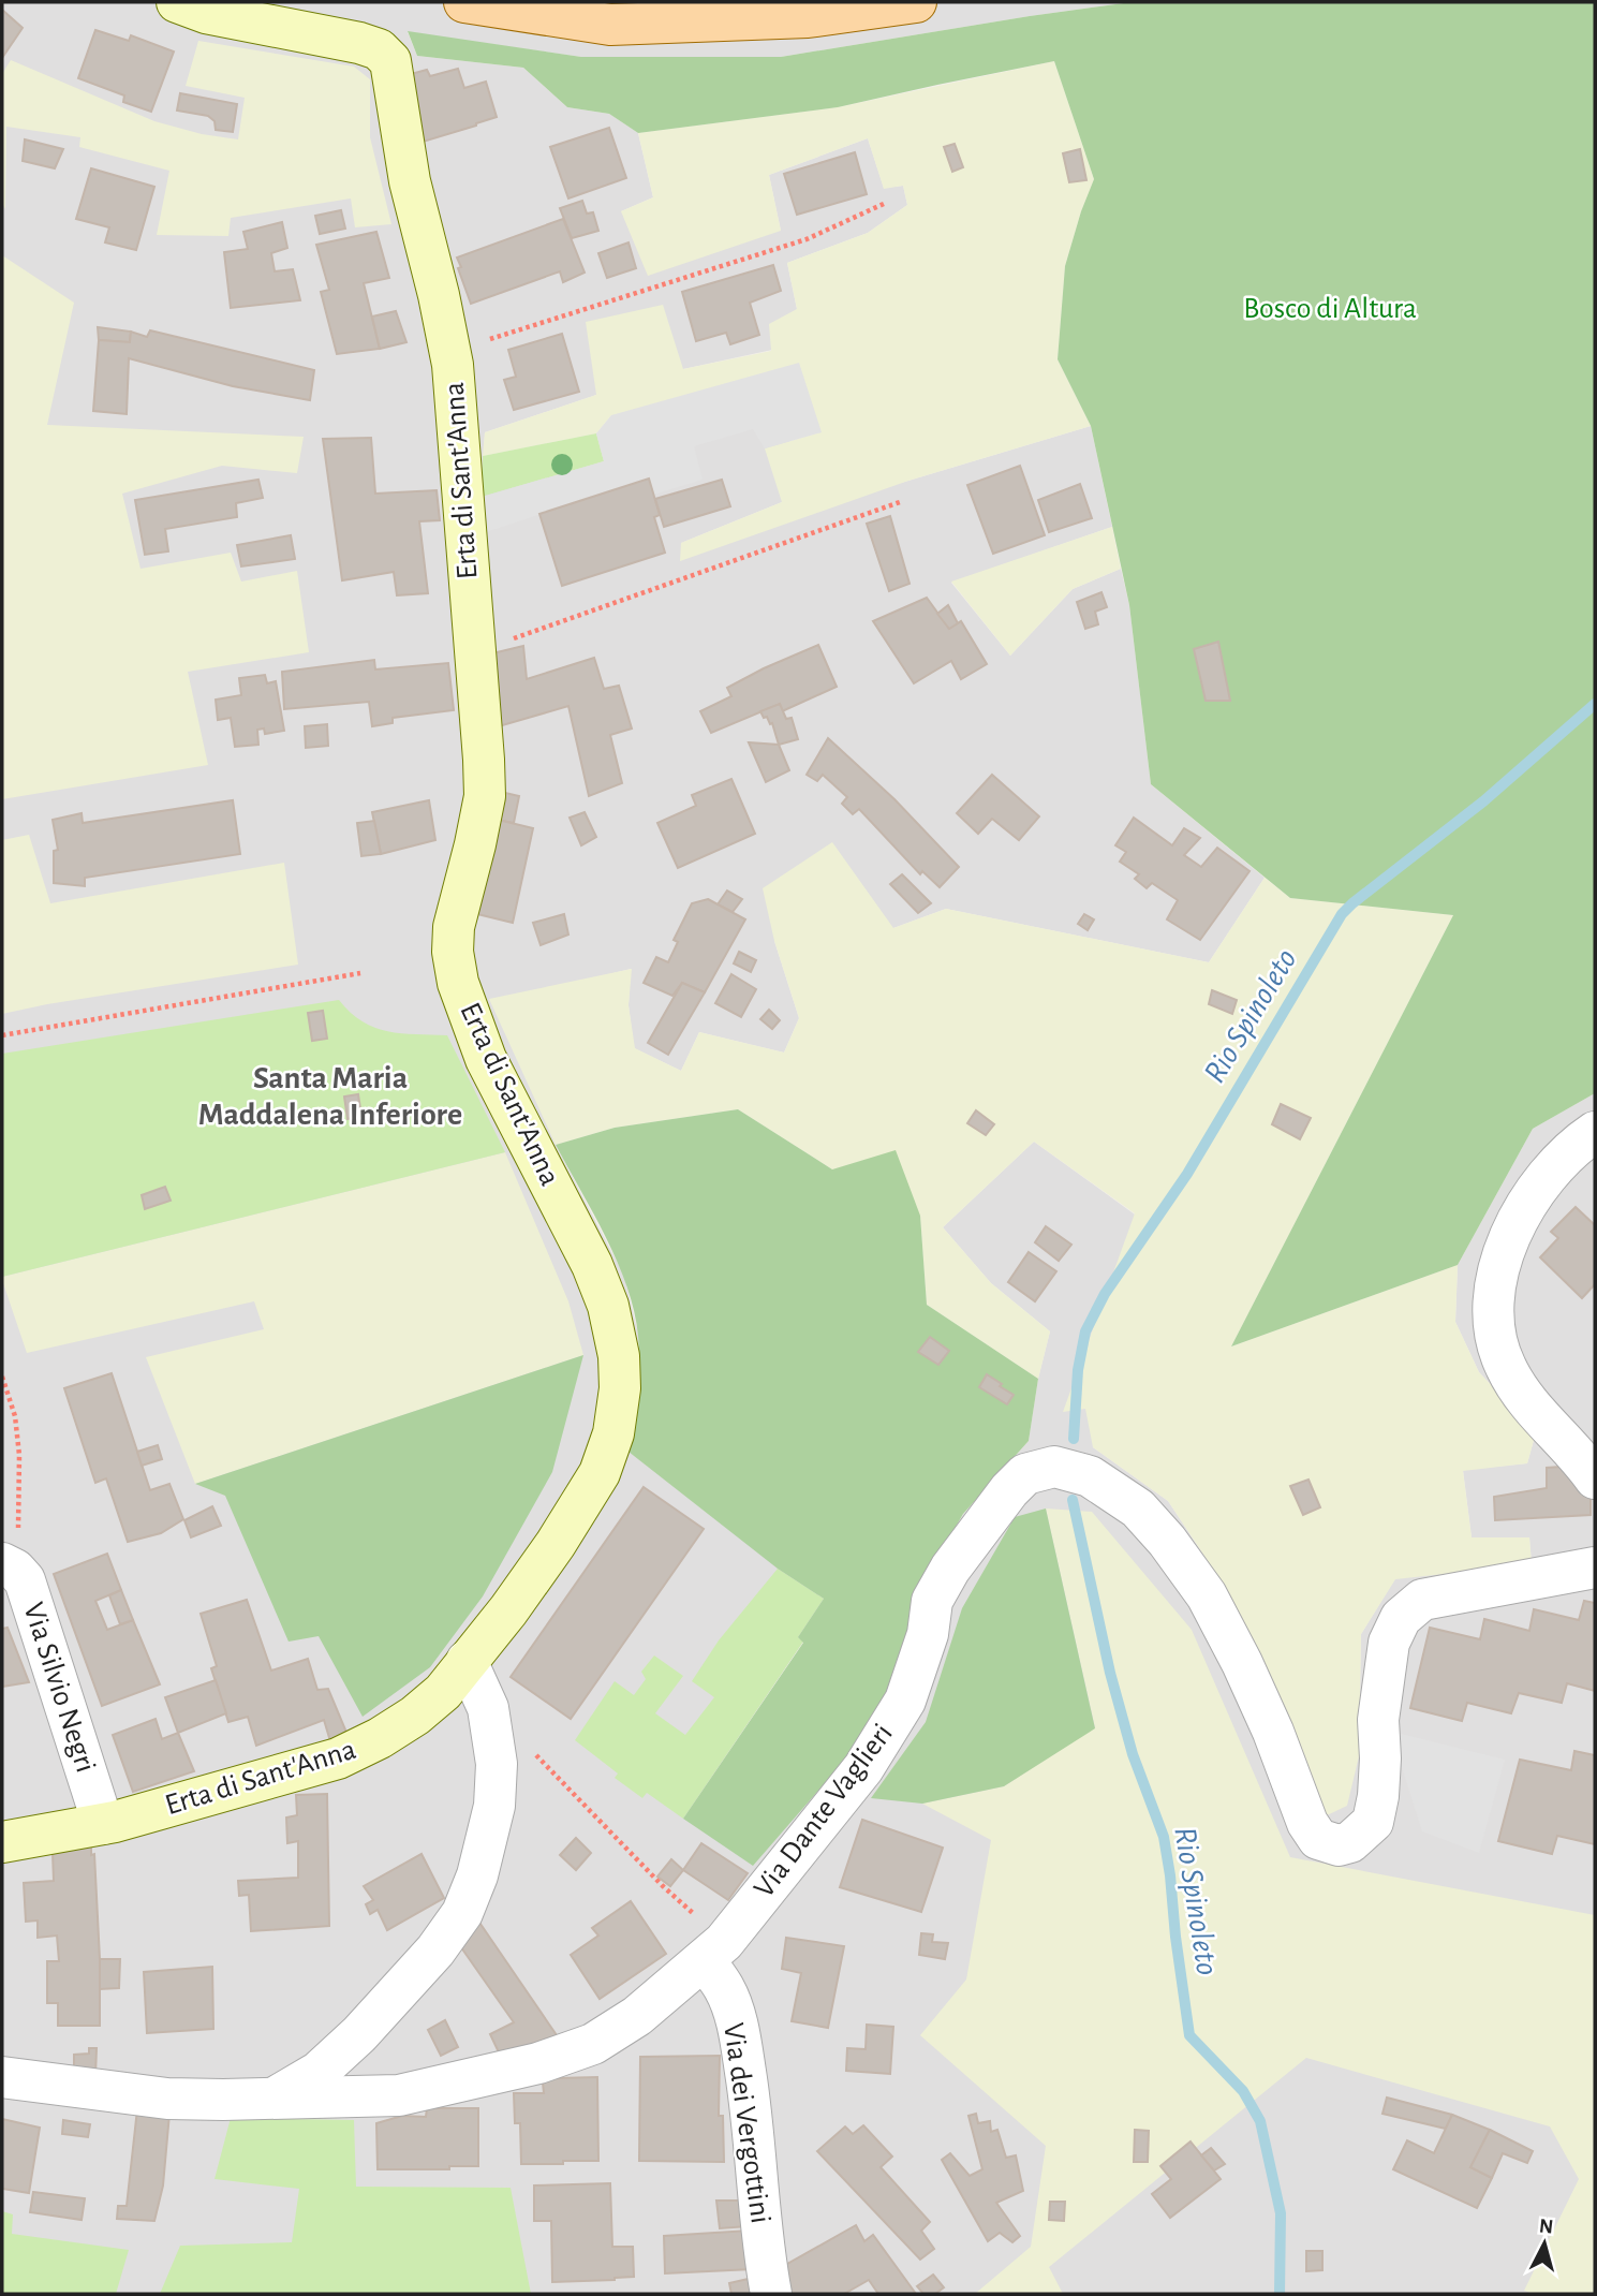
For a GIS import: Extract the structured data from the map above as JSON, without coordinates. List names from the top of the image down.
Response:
{
  "streets": {
    "street": [
      "Erta di Sant'Anna",
      "Via Silvio Negri",
      "Via Dante Vaglieri",
      "Via dei Vergottini"
    ]
  },
  "crossings": [
    ["Erta di Sant'Anna", "Via Silvio Negri"],
    ["Erta di Sant'Anna", "Via Dante Vaglieri"],
    ["Via Dante Vaglieri", "Via dei Vergottini"]
  ],
  "districts": ["Santa Maria Maddalena Inferiore"],
  "water": ["Rio Spinoleto"],
  "parks": ["Bosco di Altura"],
  "north": "top"
}
